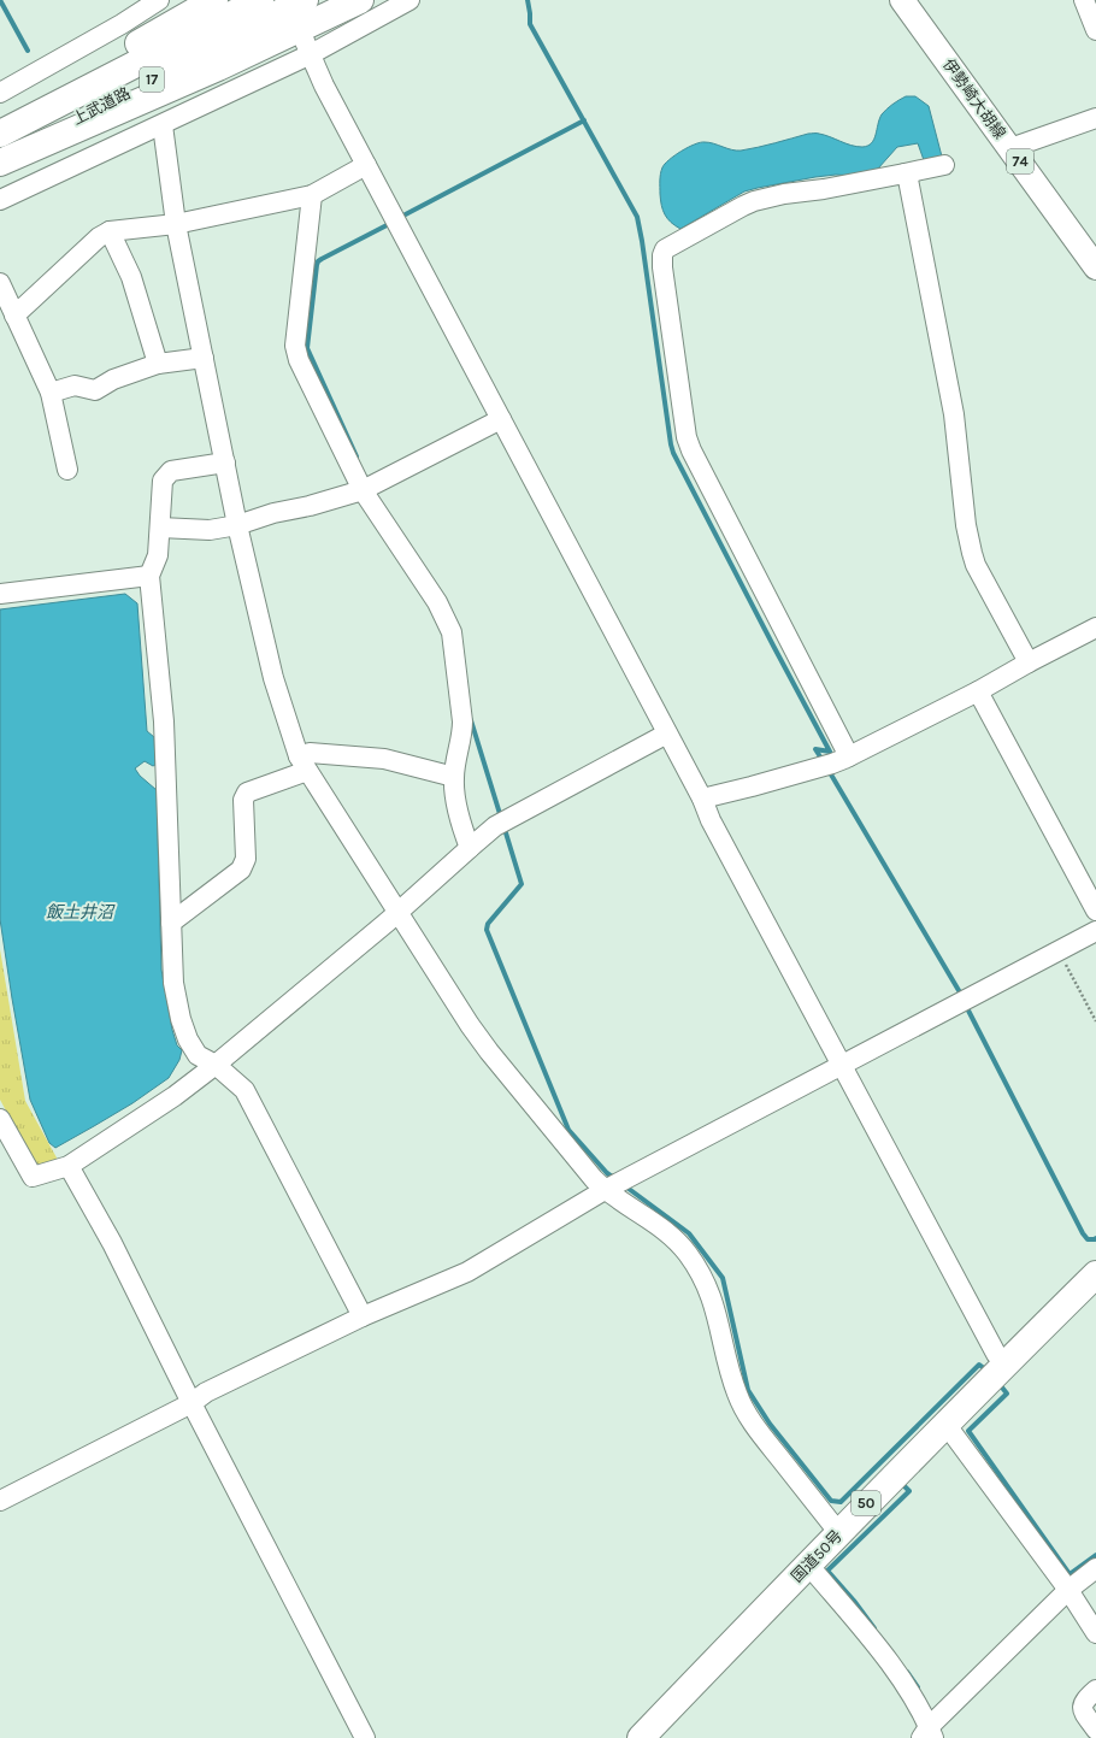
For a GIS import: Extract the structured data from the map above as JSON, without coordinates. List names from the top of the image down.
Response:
{
  "streets": {
    "highway": [
      "17",
      "上武道路",
      "50",
      "国道50号"
    ],
    "main road": ["伊勢崎大胡線", "74"]
  },
  "water": ["飯土井沼"]
}
